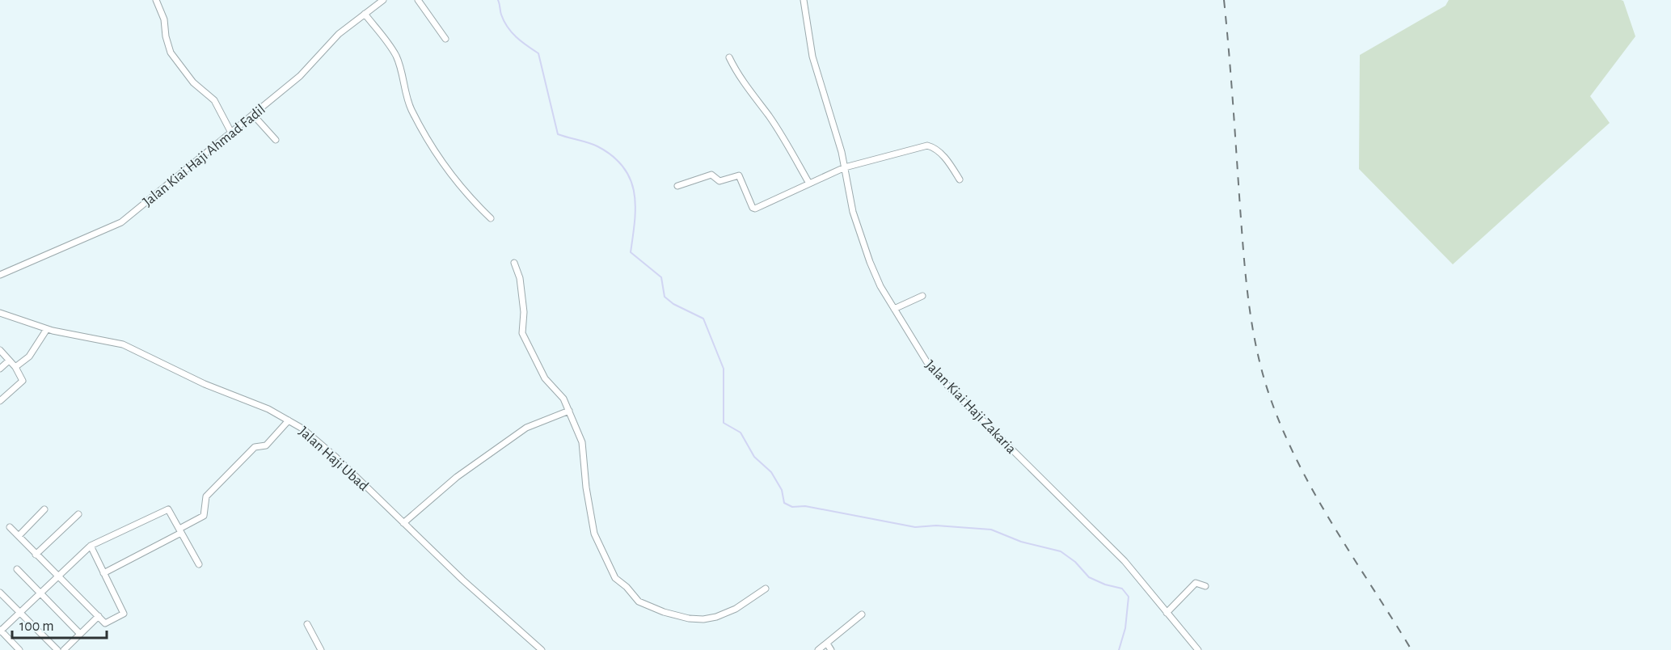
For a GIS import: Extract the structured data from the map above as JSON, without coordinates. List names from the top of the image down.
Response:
{
  "streets": {
    "street": ["Jalan Kiai Haji Ahmad Fadil", "Jalan Kiai Haji Zakaria", "Jalan Haji Ubad"]
  },
  "scale_bar": "100 m"
}
